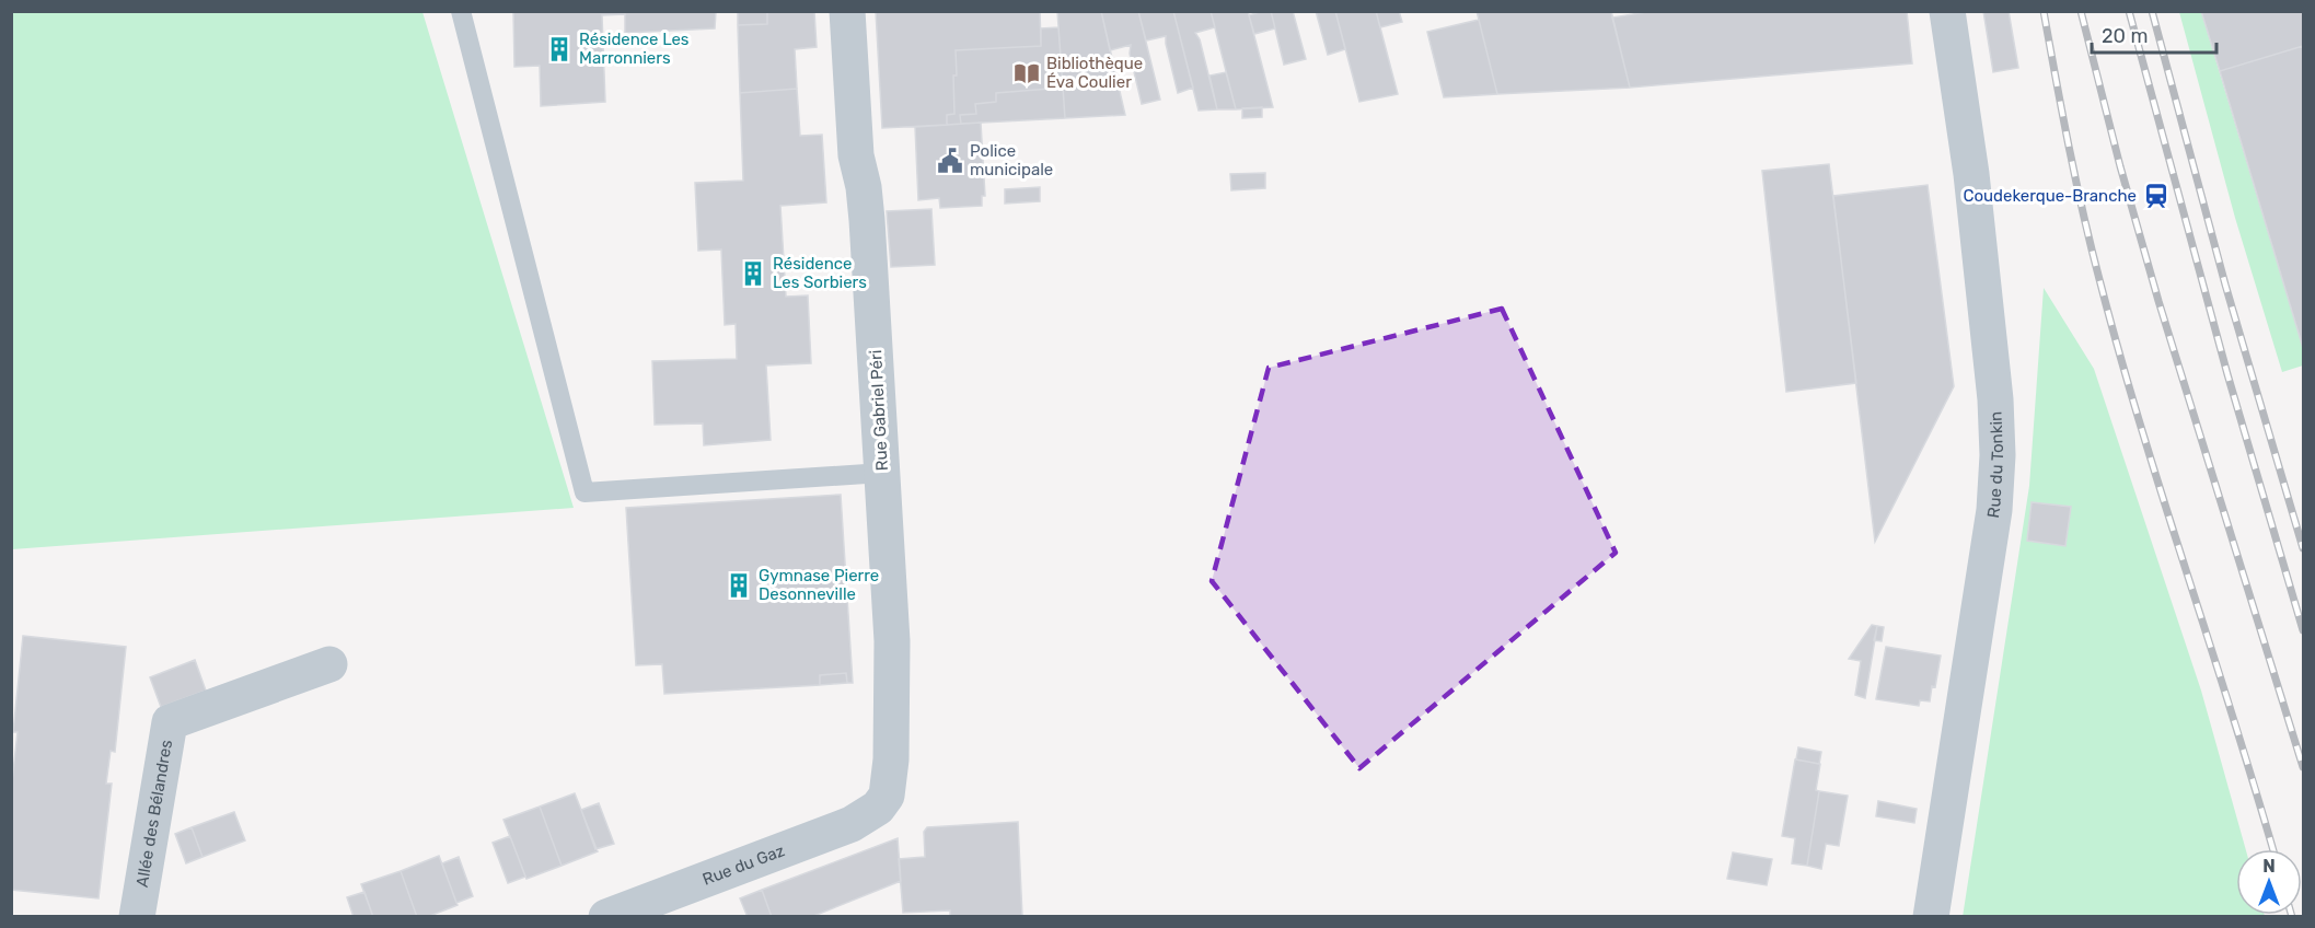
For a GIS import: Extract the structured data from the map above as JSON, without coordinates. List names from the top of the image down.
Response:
{
  "streets": {
    "street": [
      "Rue Gabriel Péri",
      "Rue du Tonkin",
      "Allée des Bélandres",
      "Rue du Gaz"
    ]
  },
  "crossings": [
    ["Rue Gabriel Péri", "Rue du Gaz"]
  ],
  "places": {
    "building": ["Résidence Les Marronniers", "Résidence Les Sorbiers", "Gymnase Pierre Desonneville"],
    "library": ["Bibliothèque Éva Coulier"],
    "public building": ["Police municipale"],
    "station": ["Coudekerque-Branche"]
  },
  "scale_bar": "20 m",
  "north": "top"
}
